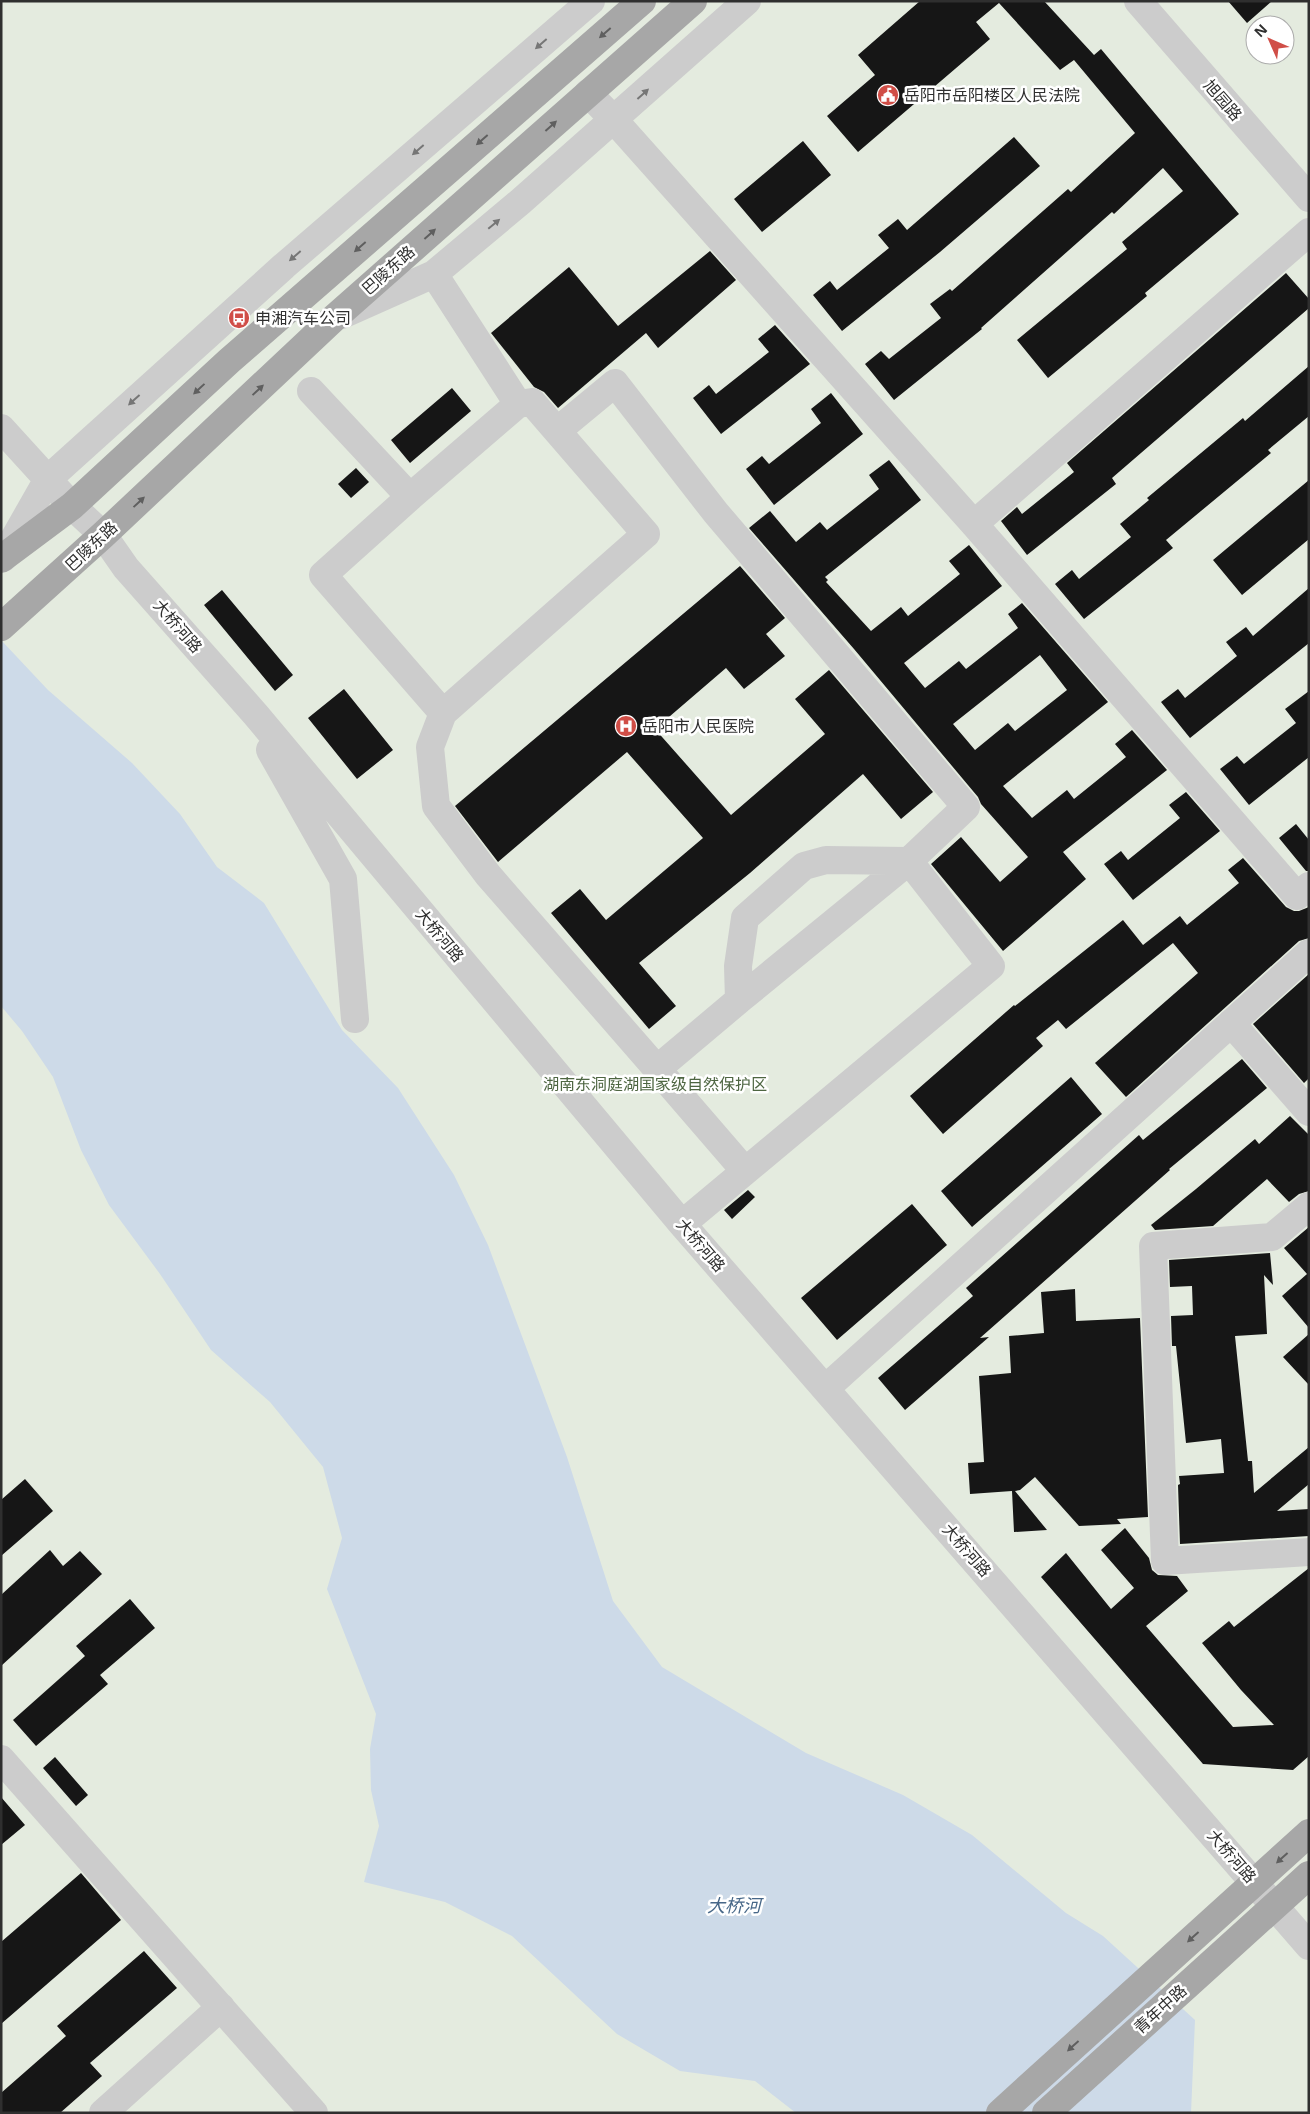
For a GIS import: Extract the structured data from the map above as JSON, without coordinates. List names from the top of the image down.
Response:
{
  "streets": {
    "main road": ["巴陵东路", "青年中路"],
    "street": ["旭园路", "大桥河路"]
  },
  "crossings": [
    ["巴陵东路", "大桥河路"],
    ["大桥河路", "青年中路"]
  ],
  "water": ["大桥河"],
  "parks": ["湖南东洞庭湖国家级自然保护区"],
  "places": {
    "public building": ["岳阳市岳阳楼区人民法院"],
    "bus stop": ["申湘汽车公司"],
    "hospital": ["岳阳市人民医院"]
  },
  "north": "top left"
}
